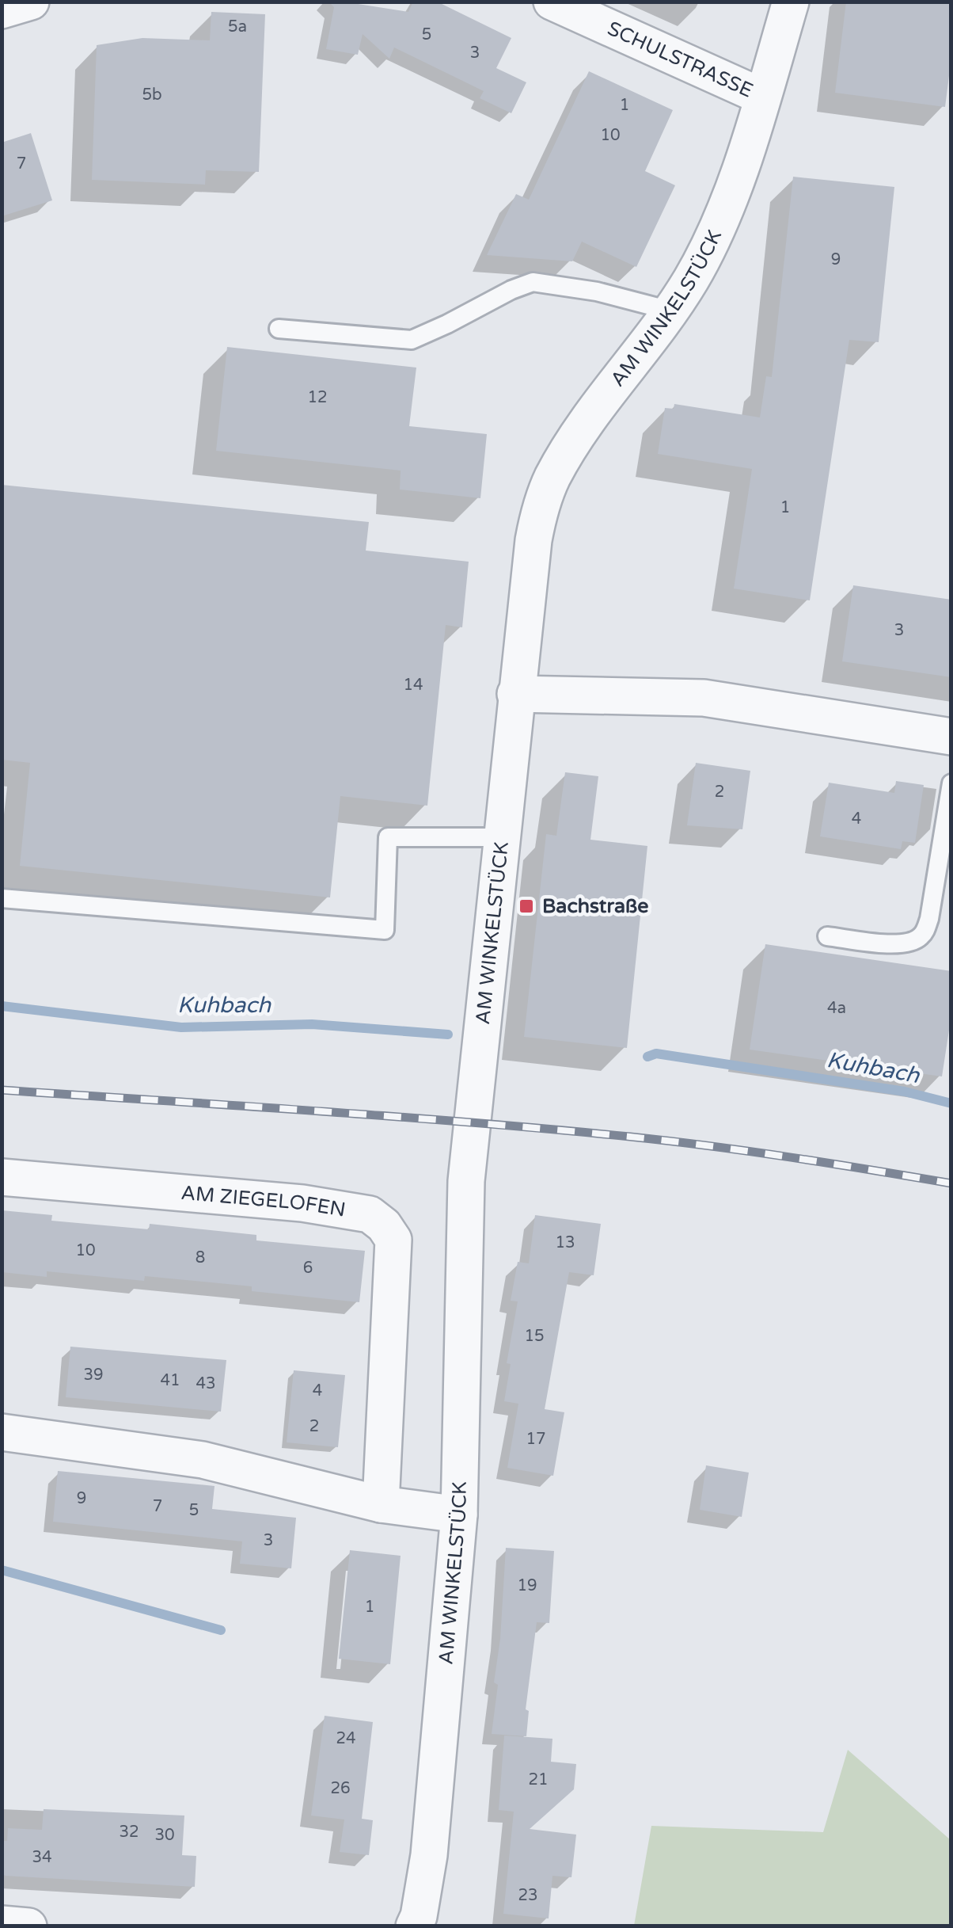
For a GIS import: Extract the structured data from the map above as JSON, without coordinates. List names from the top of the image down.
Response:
{
  "streets": {
    "street": ["SCHULSTRASSE", "AM WINKELSTÜCK", "AM ZIEGELOFEN"]
  },
  "crossings": [
    ["SCHULSTRASSE", "AM WINKELSTÜCK"]
  ],
  "water": ["Kuhbach"],
  "places": {
    "transit": ["Bachstraße"]
  },
  "house_numbers": [
    "5a",
    "5",
    "3",
    "5b",
    "1",
    "10",
    "7",
    "9",
    "12",
    "1",
    "3",
    "14",
    "2",
    "4",
    "4a",
    "13",
    "10",
    "8",
    "6",
    "15",
    "39",
    "41",
    "43",
    "4",
    "2",
    "17",
    "9",
    "7",
    "5",
    "3",
    "19",
    "1",
    "24",
    "21",
    "26",
    "32",
    "30",
    "34",
    "23"
  ]
}
